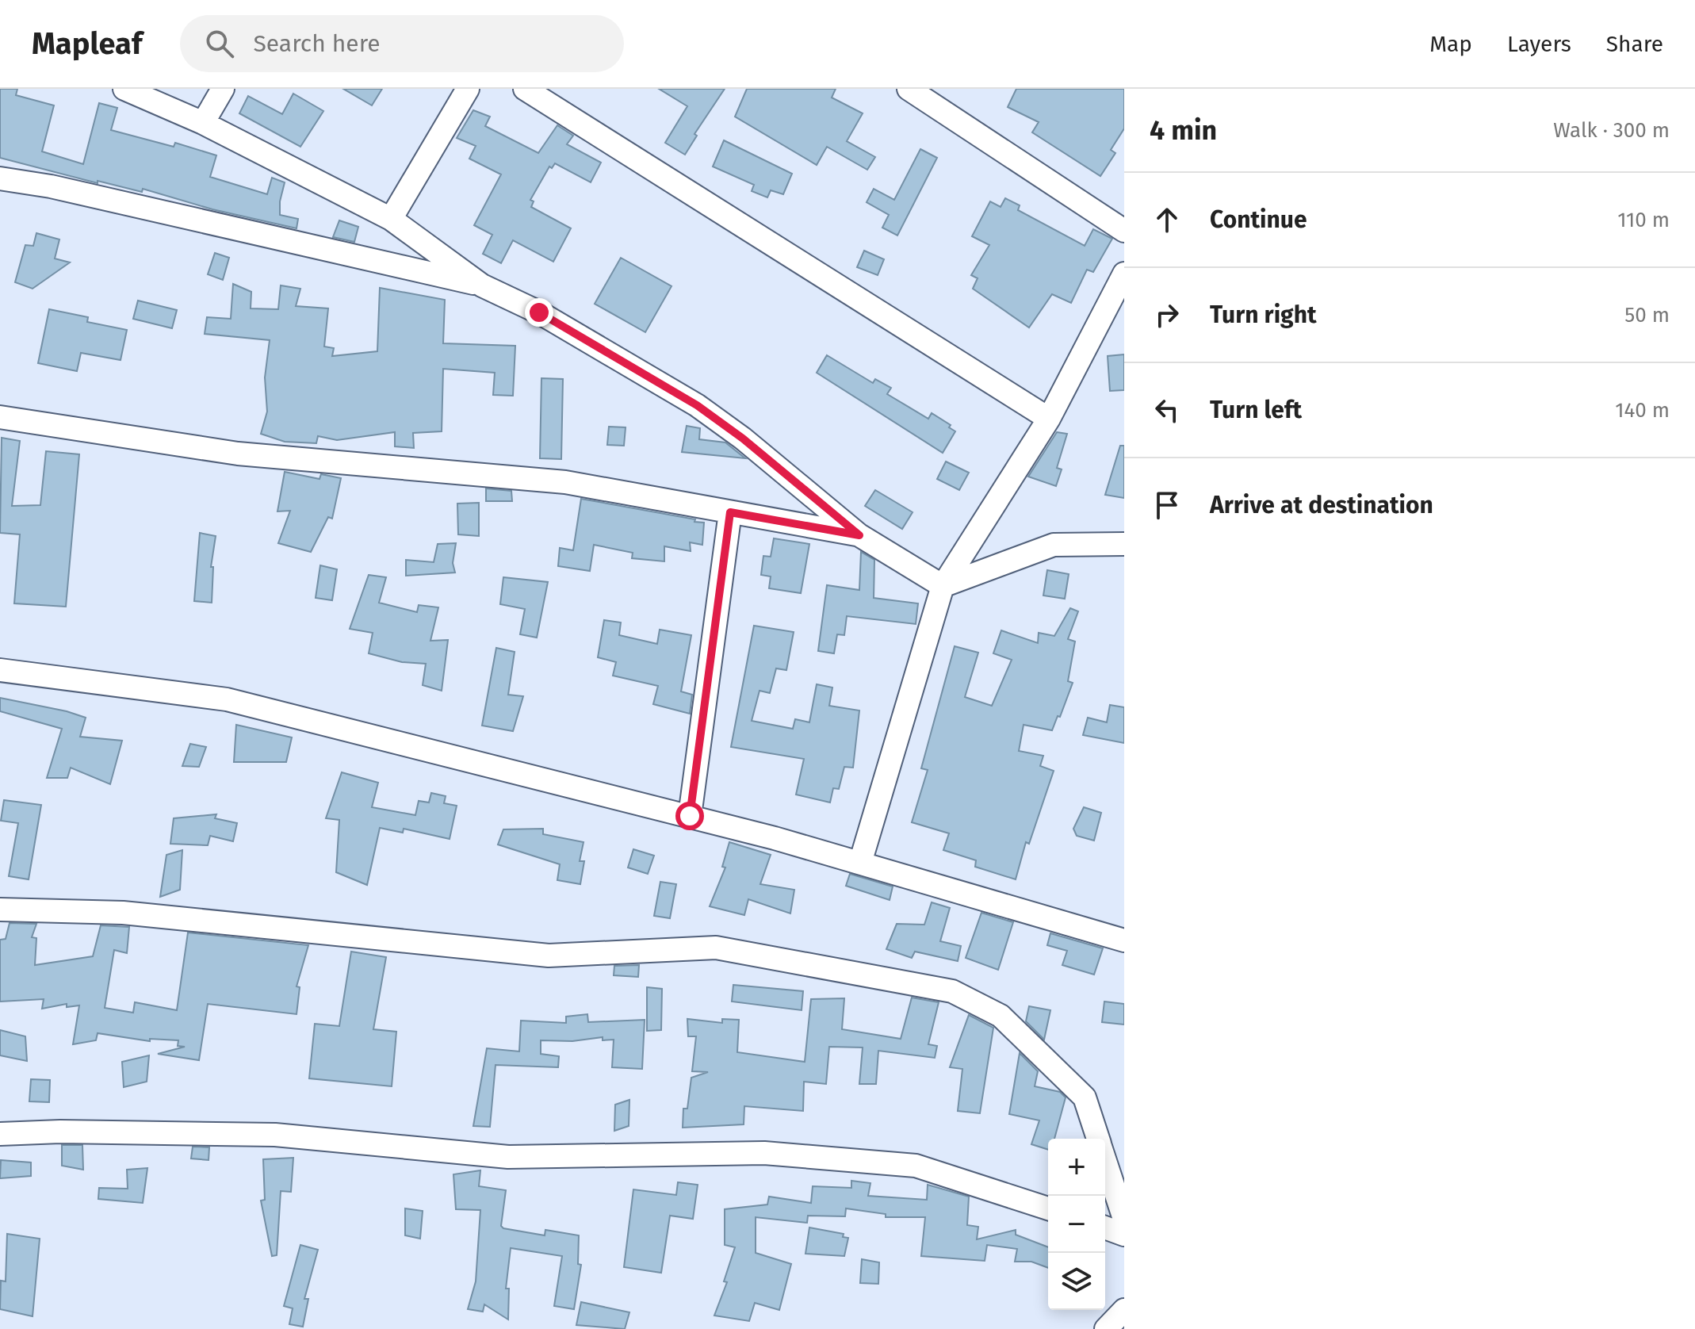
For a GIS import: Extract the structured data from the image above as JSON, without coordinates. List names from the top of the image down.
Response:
{
  "page": {
    "header": "Mapleaf",
    "search": "Search here",
    "nav": ["Map", "Layers", "Share"],
    "heading": ["4 min", "Walk · 300 m"],
    "list": [
      ["Continue", "110 m"],
      ["Turn right", "50 m"],
      ["Turn left", "140 m"],
      "Arrive at destination"
    ],
    "map_buttons": ["+", "−"]
  }
}
